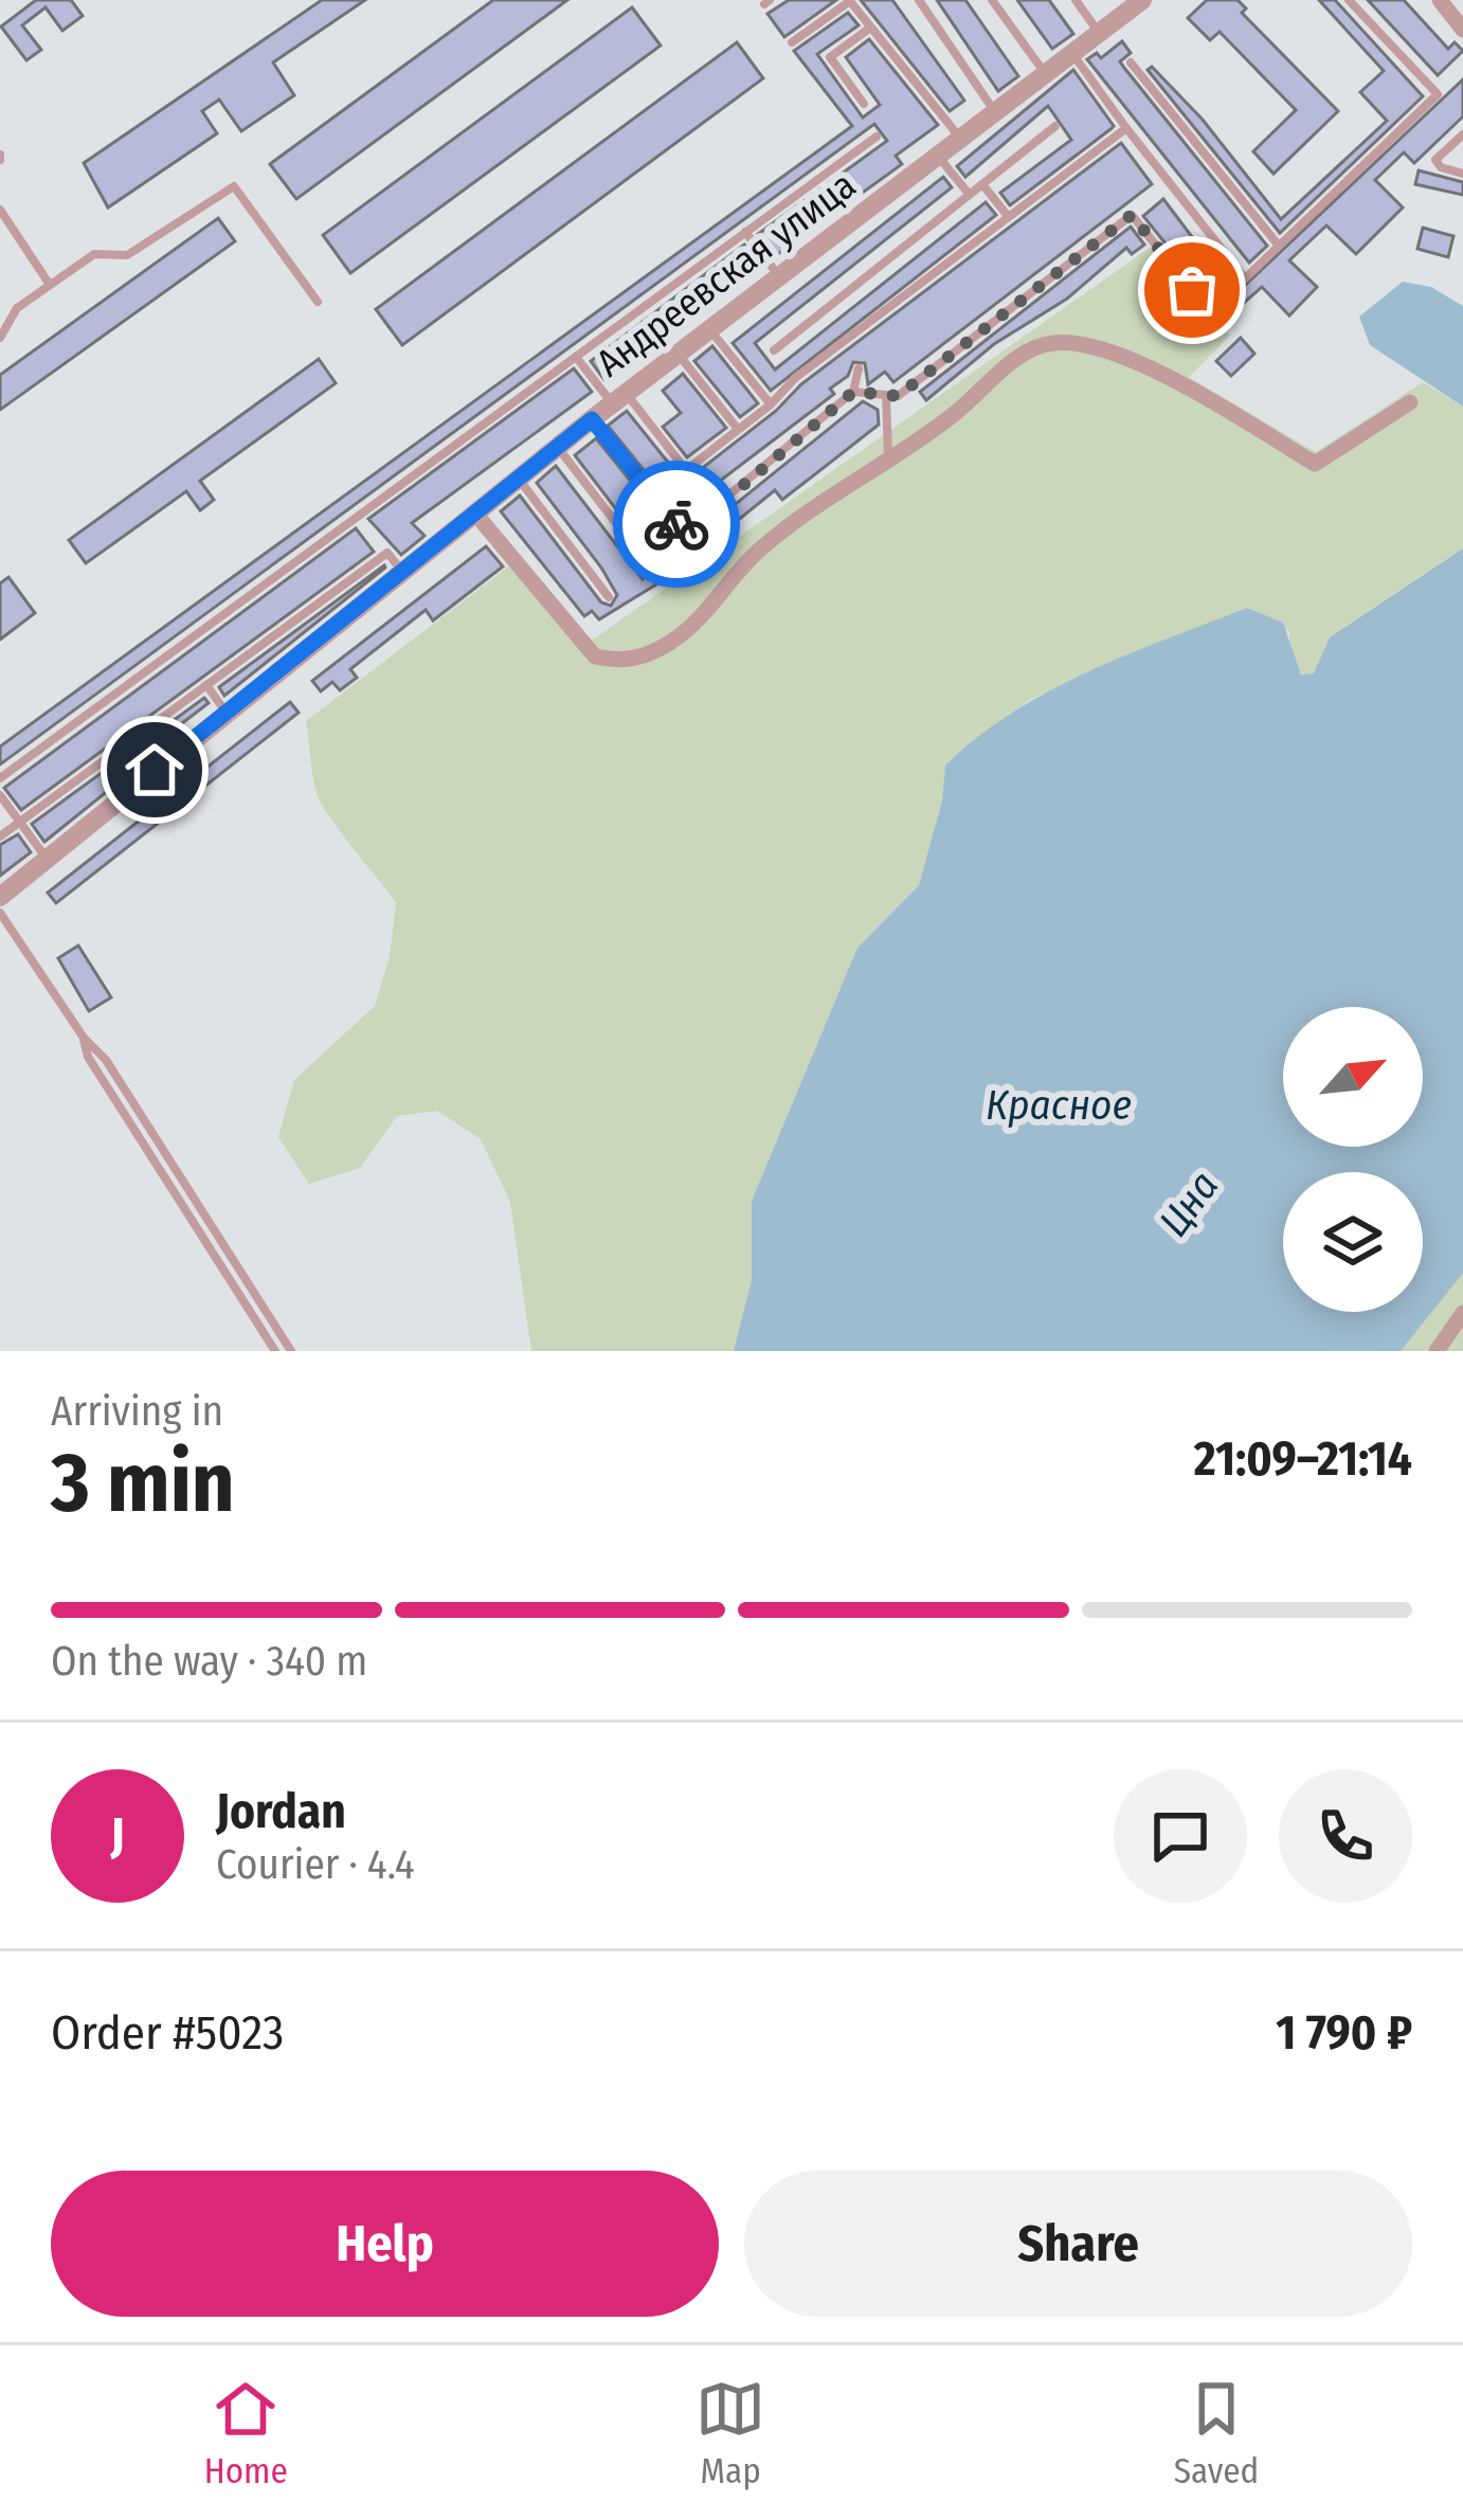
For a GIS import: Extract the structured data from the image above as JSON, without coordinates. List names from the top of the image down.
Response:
{
  "streets": {
    "street": ["Андреевская улица"]
  },
  "water": ["Красное", "Цна"],
  "north": "top right",
  "page": {
    "heading": ["3 min", "Arriving in", "21:09–21:14"],
    "panel": [
      "Jordan",
      "Courier · 4.4",
      "Order #5023",
      "1 790 ₽"
    ],
    "bar": "On the way · 340 m",
    "round": "J",
    "buttons": ["Help", "Share"],
    "tabs": ["Home", "Map", "Saved"]
  }
}
